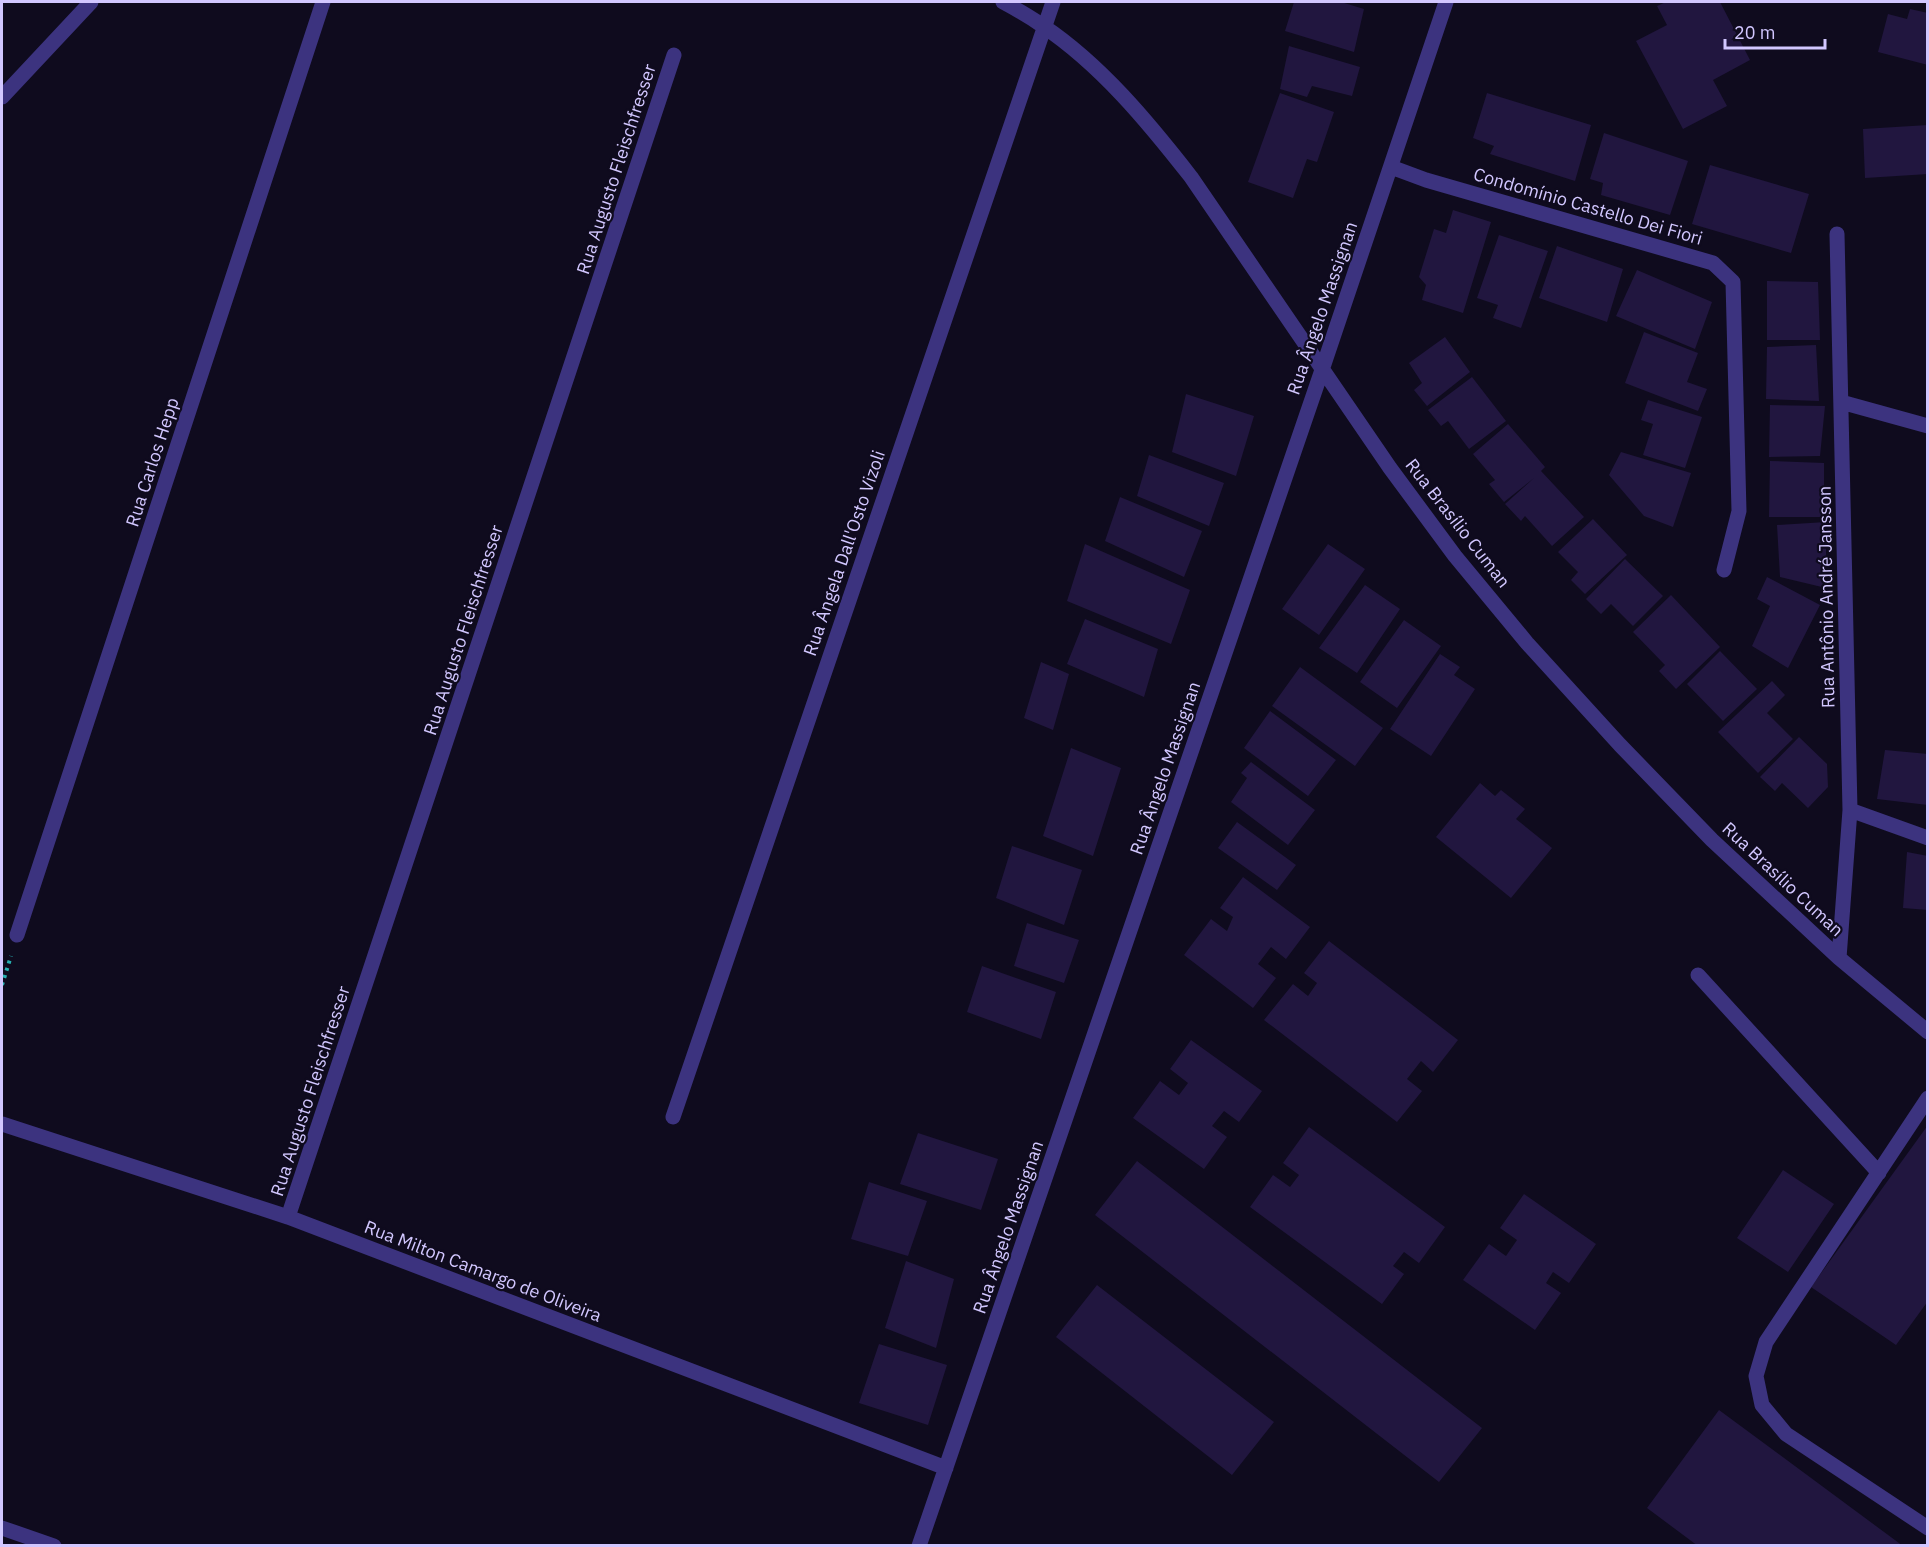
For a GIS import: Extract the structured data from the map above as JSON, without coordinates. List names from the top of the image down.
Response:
{
  "streets": {
    "street": [
      "Rua Augusto Fleischfresser",
      "Condomínio Castello Dei Fiori",
      "Rua Ângelo Massignan",
      "Rua Carlos Hepp",
      "Rua Brasílio Cuman",
      "Rua Ângela Dall'Osto Vizoli",
      "Rua Antônio André Jansson",
      "Rua Milton Camargo de Oliveira"
    ]
  },
  "crossings": [
    ["Rua Augusto Fleischfresser", "Rua Milton Camargo de Oliveira"],
    ["Condomínio Castello Dei Fiori", "Rua Ângelo Massignan"],
    ["Rua Ângelo Massignan", "Rua Brasílio Cuman"],
    ["Rua Ângelo Massignan", "Rua Milton Camargo de Oliveira"],
    ["Rua Brasílio Cuman", "Rua Ângela Dall'Osto Vizoli"],
    ["Rua Brasílio Cuman", "Rua Antônio André Jansson"]
  ],
  "scale_bar": "20 m"
}
